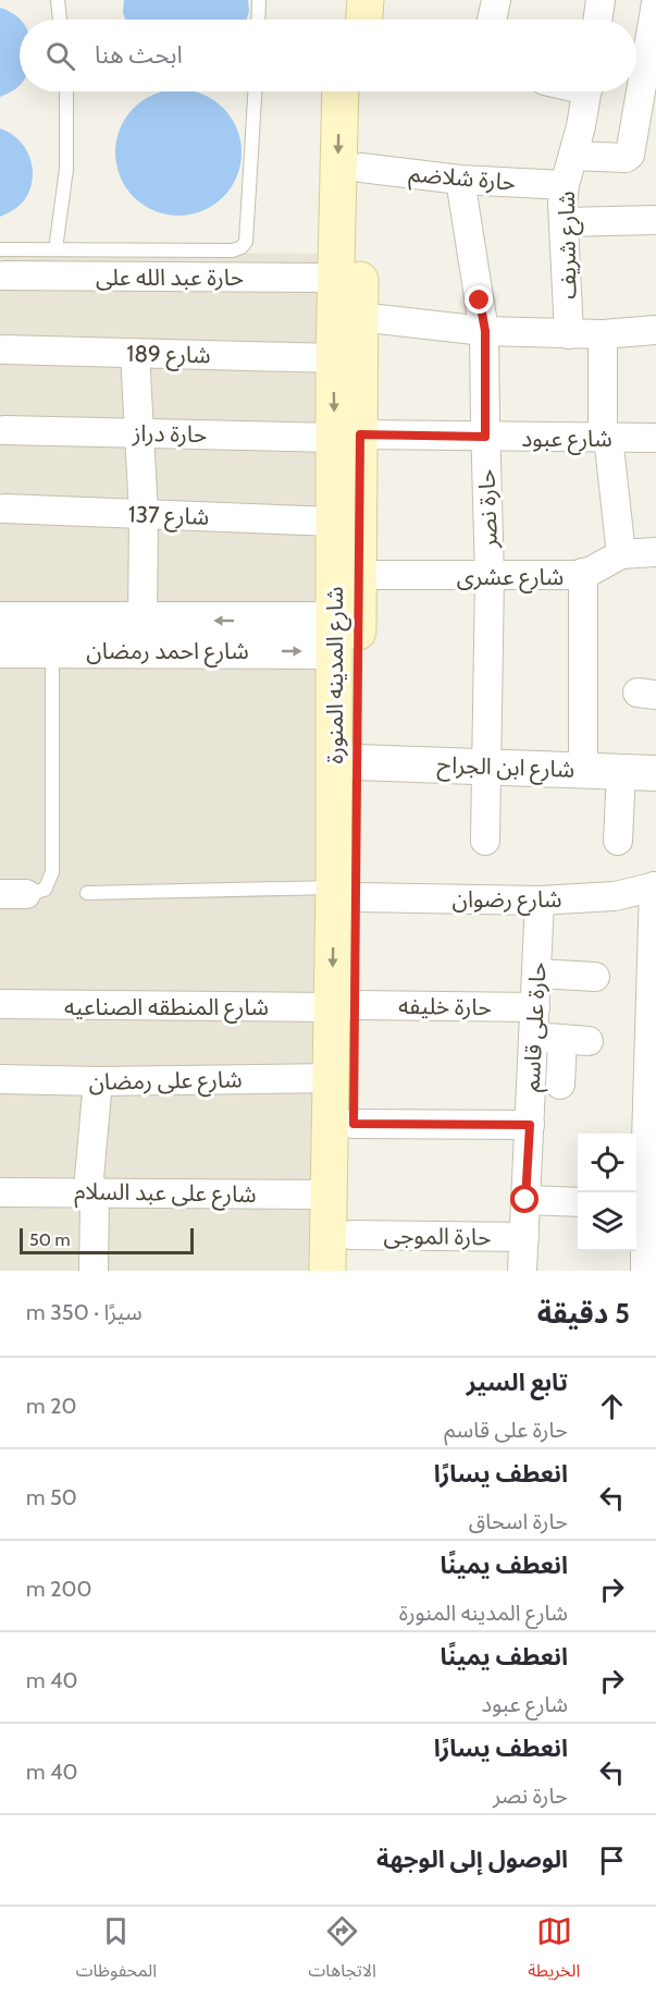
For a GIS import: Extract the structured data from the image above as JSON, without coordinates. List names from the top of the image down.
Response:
{
  "streets": {
    "main road": ["شارع المدينه المنورة"],
    "street": [
      "حارة شلاضم",
      "شارع شريف",
      "حارة عبد الله على",
      "شارع 189",
      "حارة دراز",
      "شارع عبود",
      "حارة نصر",
      "شارع 137",
      "شارع عشرى",
      "شارع احمد رمضان",
      "شارع ابن الجراح",
      "شارع رضوان",
      "شارع المنطقه الصناعيه",
      "حارة خليفه",
      "حارة على قاسم",
      "شارع على رمضان",
      "شارع على عبد السلام",
      "حارة الموجى"
    ]
  },
  "crossings": [
    ["حارة شلاضم", "شارع شريف"],
    ["حارة شلاضم", "حارة نصر"],
    ["حارة شلاضم", "شارع المدينه المنورة"],
    ["حارة عبد الله على", "شارع المدينه المنورة"],
    ["شارع 189", "شارع المدينه المنورة"],
    ["حارة دراز", "شارع عبود"],
    ["حارة دراز", "شارع المدينه المنورة"],
    ["شارع عبود", "حارة نصر"],
    ["شارع عبود", "شارع المدينه المنورة"],
    ["حارة نصر", "شارع عشرى"],
    ["حارة نصر", "شارع ابن الجراح"],
    ["شارع 137", "شارع المدينه المنورة"],
    ["شارع عشرى", "شارع المدينه المنورة"],
    ["شارع احمد رمضان", "شارع المدينه المنورة"],
    ["شارع المدينه المنورة", "شارع ابن الجراح"],
    ["شارع المدينه المنورة", "شارع رضوان"],
    ["شارع المدينه المنورة", "شارع المنطقه الصناعيه"],
    ["شارع المدينه المنورة", "حارة خليفه"],
    ["شارع المدينه المنورة", "شارع على رمضان"],
    ["شارع المدينه المنورة", "شارع على عبد السلام"],
    ["شارع المدينه المنورة", "حارة الموجى"],
    ["شارع رضوان", "حارة على قاسم"],
    ["شارع المنطقه الصناعيه", "حارة خليفه"],
    ["حارة خليفه", "حارة على قاسم"],
    ["حارة على قاسم", "حارة الموجى"]
  ],
  "scale_bar": "50 m",
  "page": {
    "search": "ابحث هنا",
    "scale": "50 m",
    "heading": ["5 دقيقة", "سيرًا · 350 m"],
    "list": [
      ["تابع السير", "حارة على قاسم", "20 m"],
      ["انعطف يسارًا", "حارة اسحاق", "50 m"],
      ["انعطف يمينًا", "شارع المدينه المنورة", "200 m"],
      ["انعطف يمينًا", "شارع عبود", "40 m"],
      ["انعطف يسارًا", "حارة نصر", "40 m"],
      "الوصول إلى الوجهة"
    ],
    "nav": ["الخريطة", "الاتجاهات", "المحفوظات"]
  }
}
